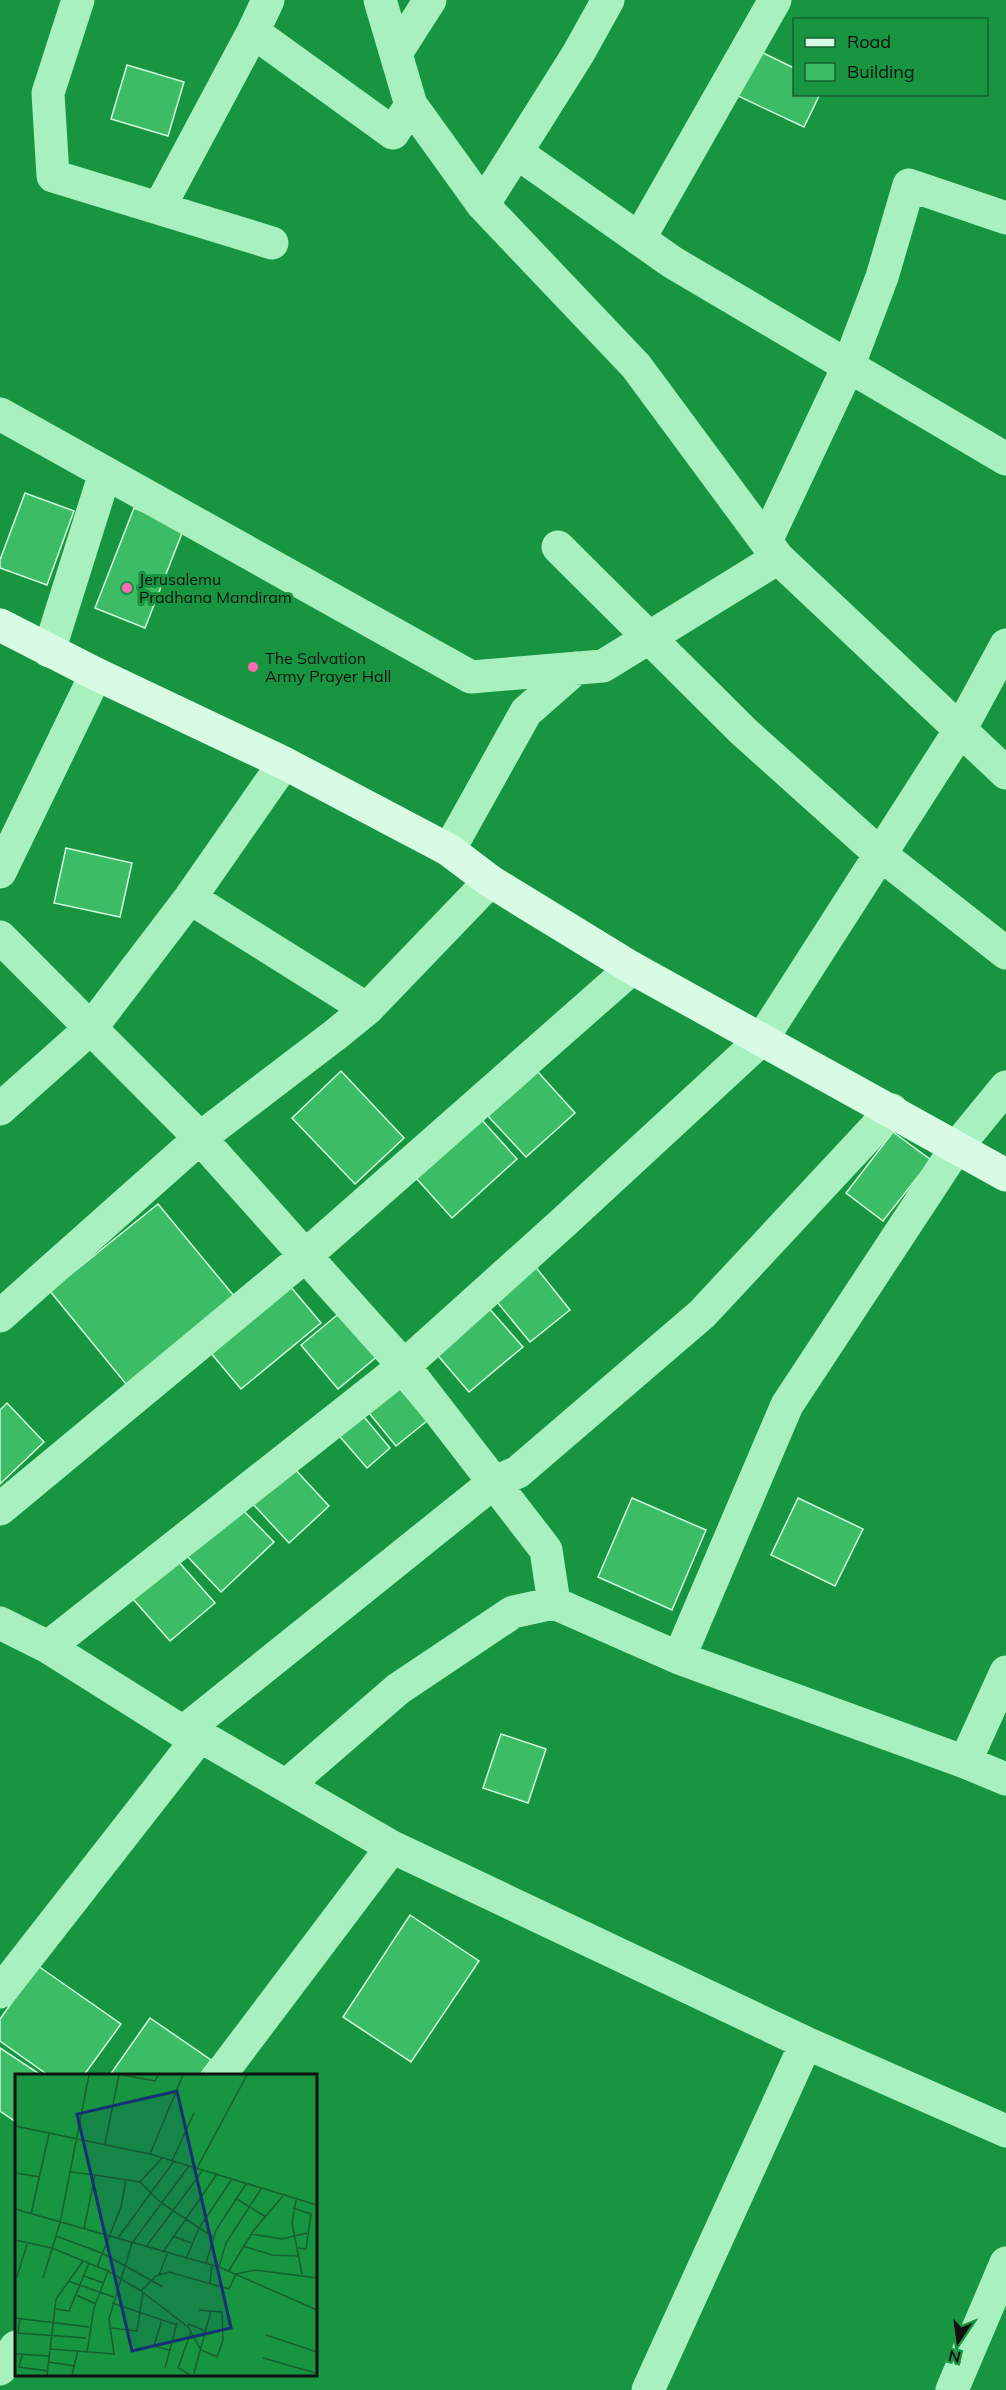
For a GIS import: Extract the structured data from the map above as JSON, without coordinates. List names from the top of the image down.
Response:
{
  "places": ["Jerusalemu Pradhana Mandiram", "The Salvation Army Prayer Hall"],
  "legend": ["Road", "Building"],
  "north": "bottom"
}
